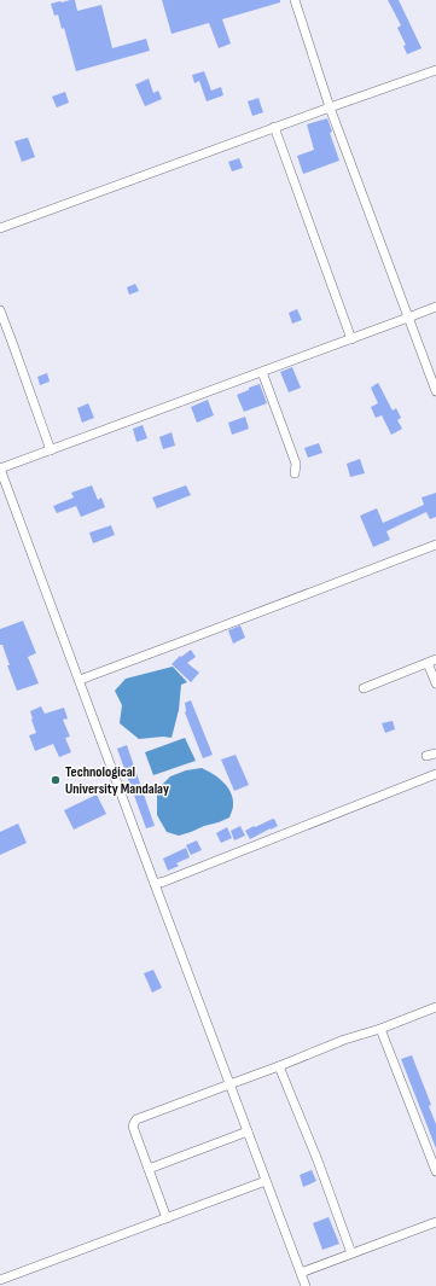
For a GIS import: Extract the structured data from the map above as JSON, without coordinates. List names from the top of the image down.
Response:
{
  "places": ["Technological University Mandalay"]
}
